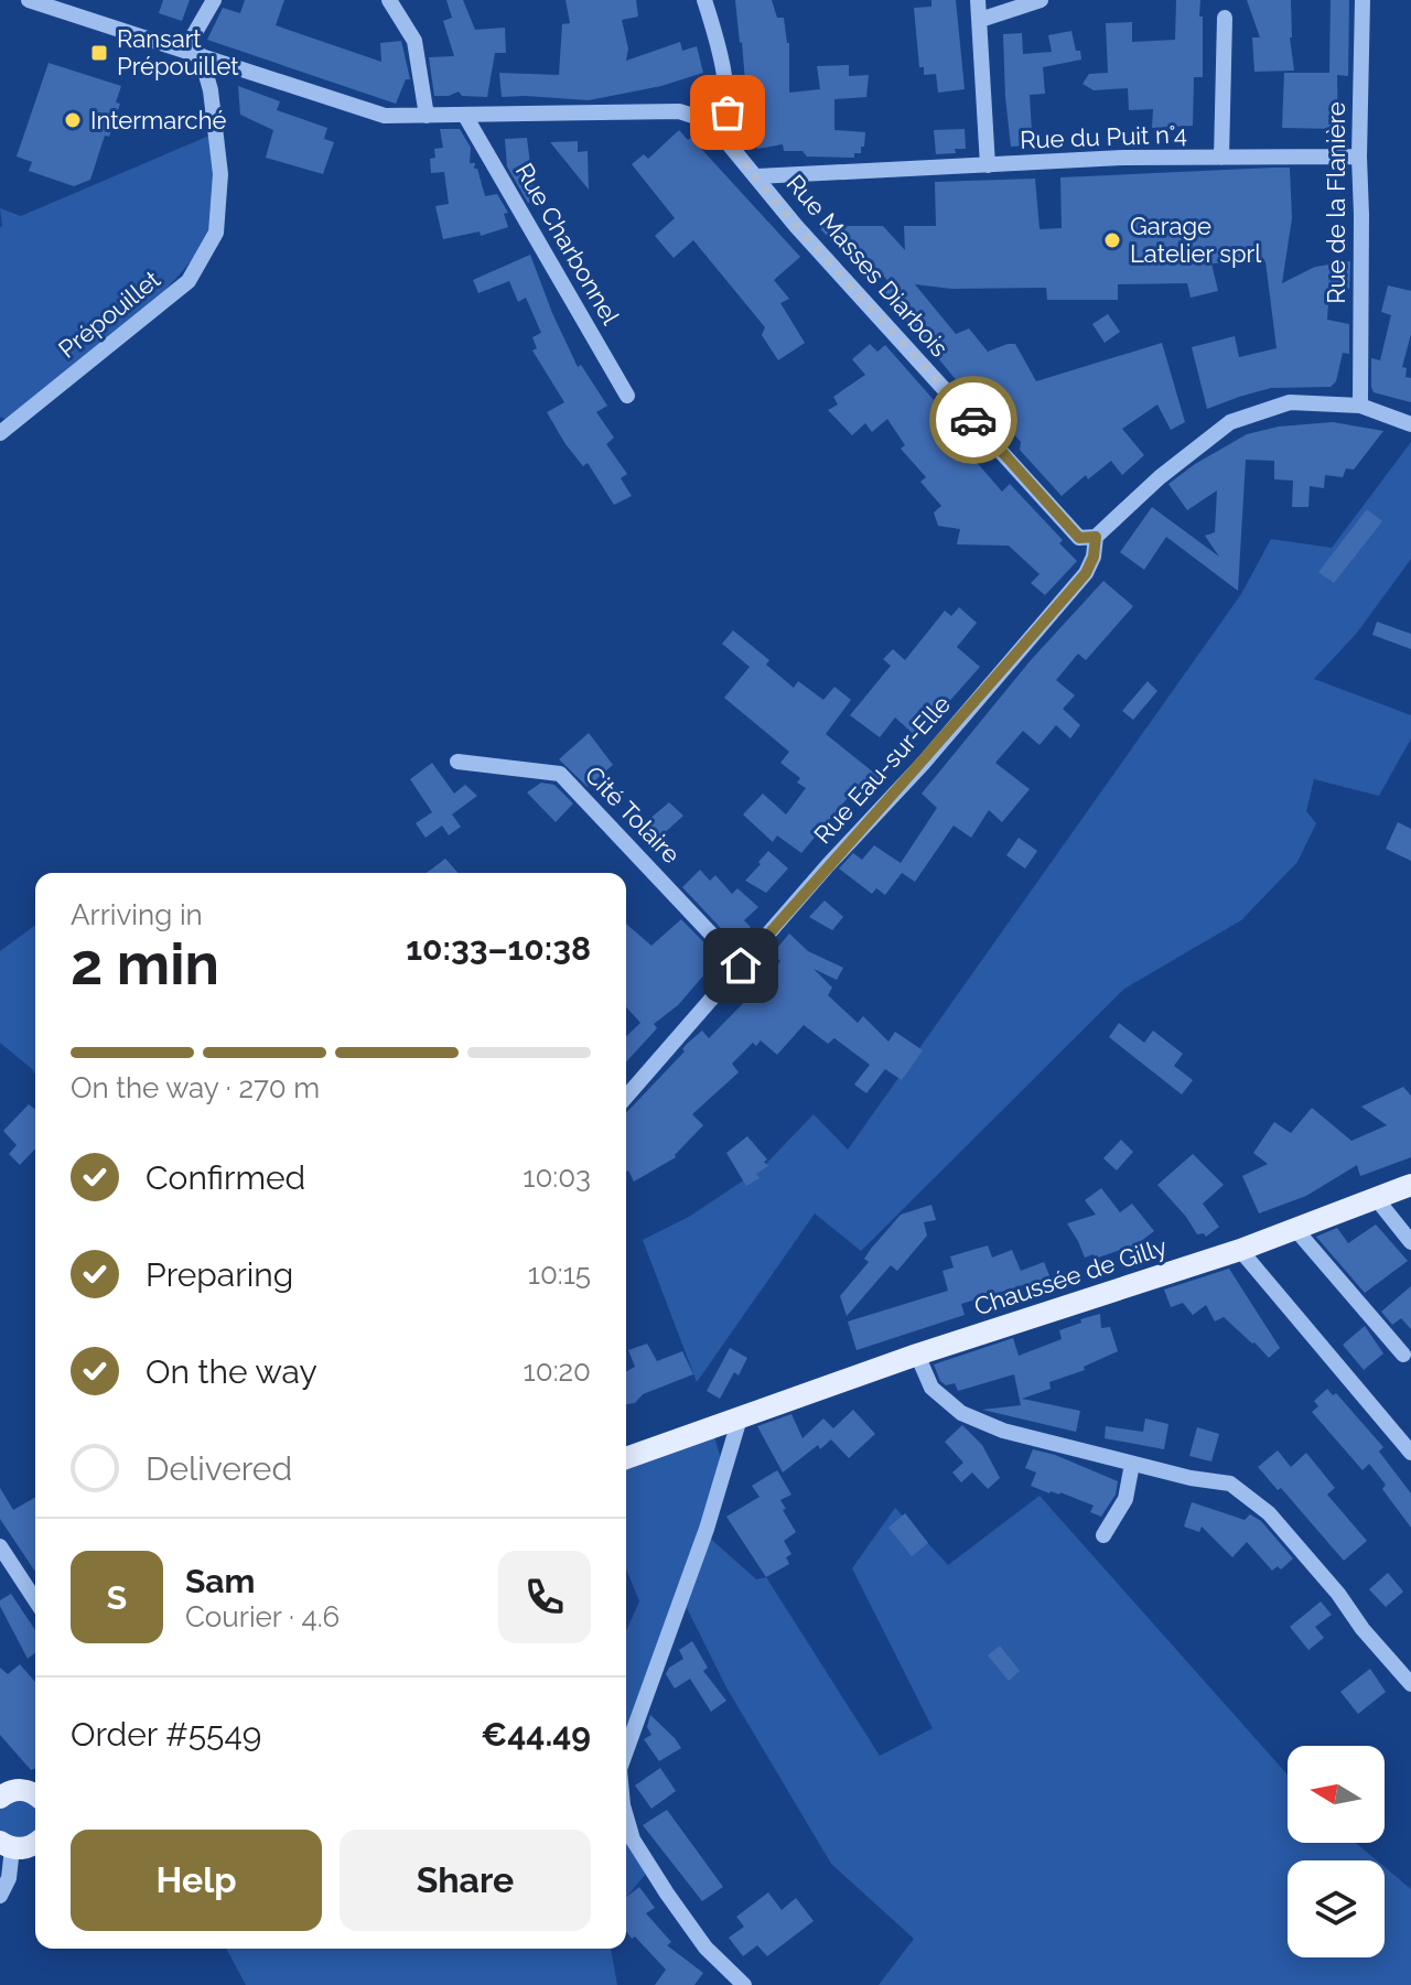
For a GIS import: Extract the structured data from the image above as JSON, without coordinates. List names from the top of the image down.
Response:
{
  "streets": {
    "main road": ["Chaussée de Gilly"],
    "street": [
      "Rue du Puit n°4",
      "Rue de la Flanière",
      "Rue Charbonnel",
      "Rue Masses Diarbois",
      "Prépouillet",
      "Rue Eau-sur-Elle",
      "Cité Tolaire"
    ]
  },
  "crossings": [
    ["Rue du Puit n°4", "Rue de la Flanière"],
    ["Rue du Puit n°4", "Rue Masses Diarbois"],
    ["Rue Masses Diarbois", "Rue Eau-sur-Elle"],
    ["Rue Eau-sur-Elle", "Cité Tolaire"]
  ],
  "places": {
    "transit": ["Ransart Prépouillet"],
    "other": ["Intermarché", "Garage Latelier sprl"]
  },
  "north": "left",
  "page": {
    "heading": ["2 min", "Arriving in", "10:33–10:38"],
    "panel": [
      "Sam",
      "Courier · 4.6",
      "Order #5549",
      "€44.49"
    ],
    "bar": "On the way · 270 m",
    "list": [
      ["Confirmed", "10:03"],
      ["Preparing", "10:15"],
      ["On the way", "10:20"],
      "Delivered"
    ],
    "round": "S",
    "buttons": ["Help", "Share"]
  }
}
